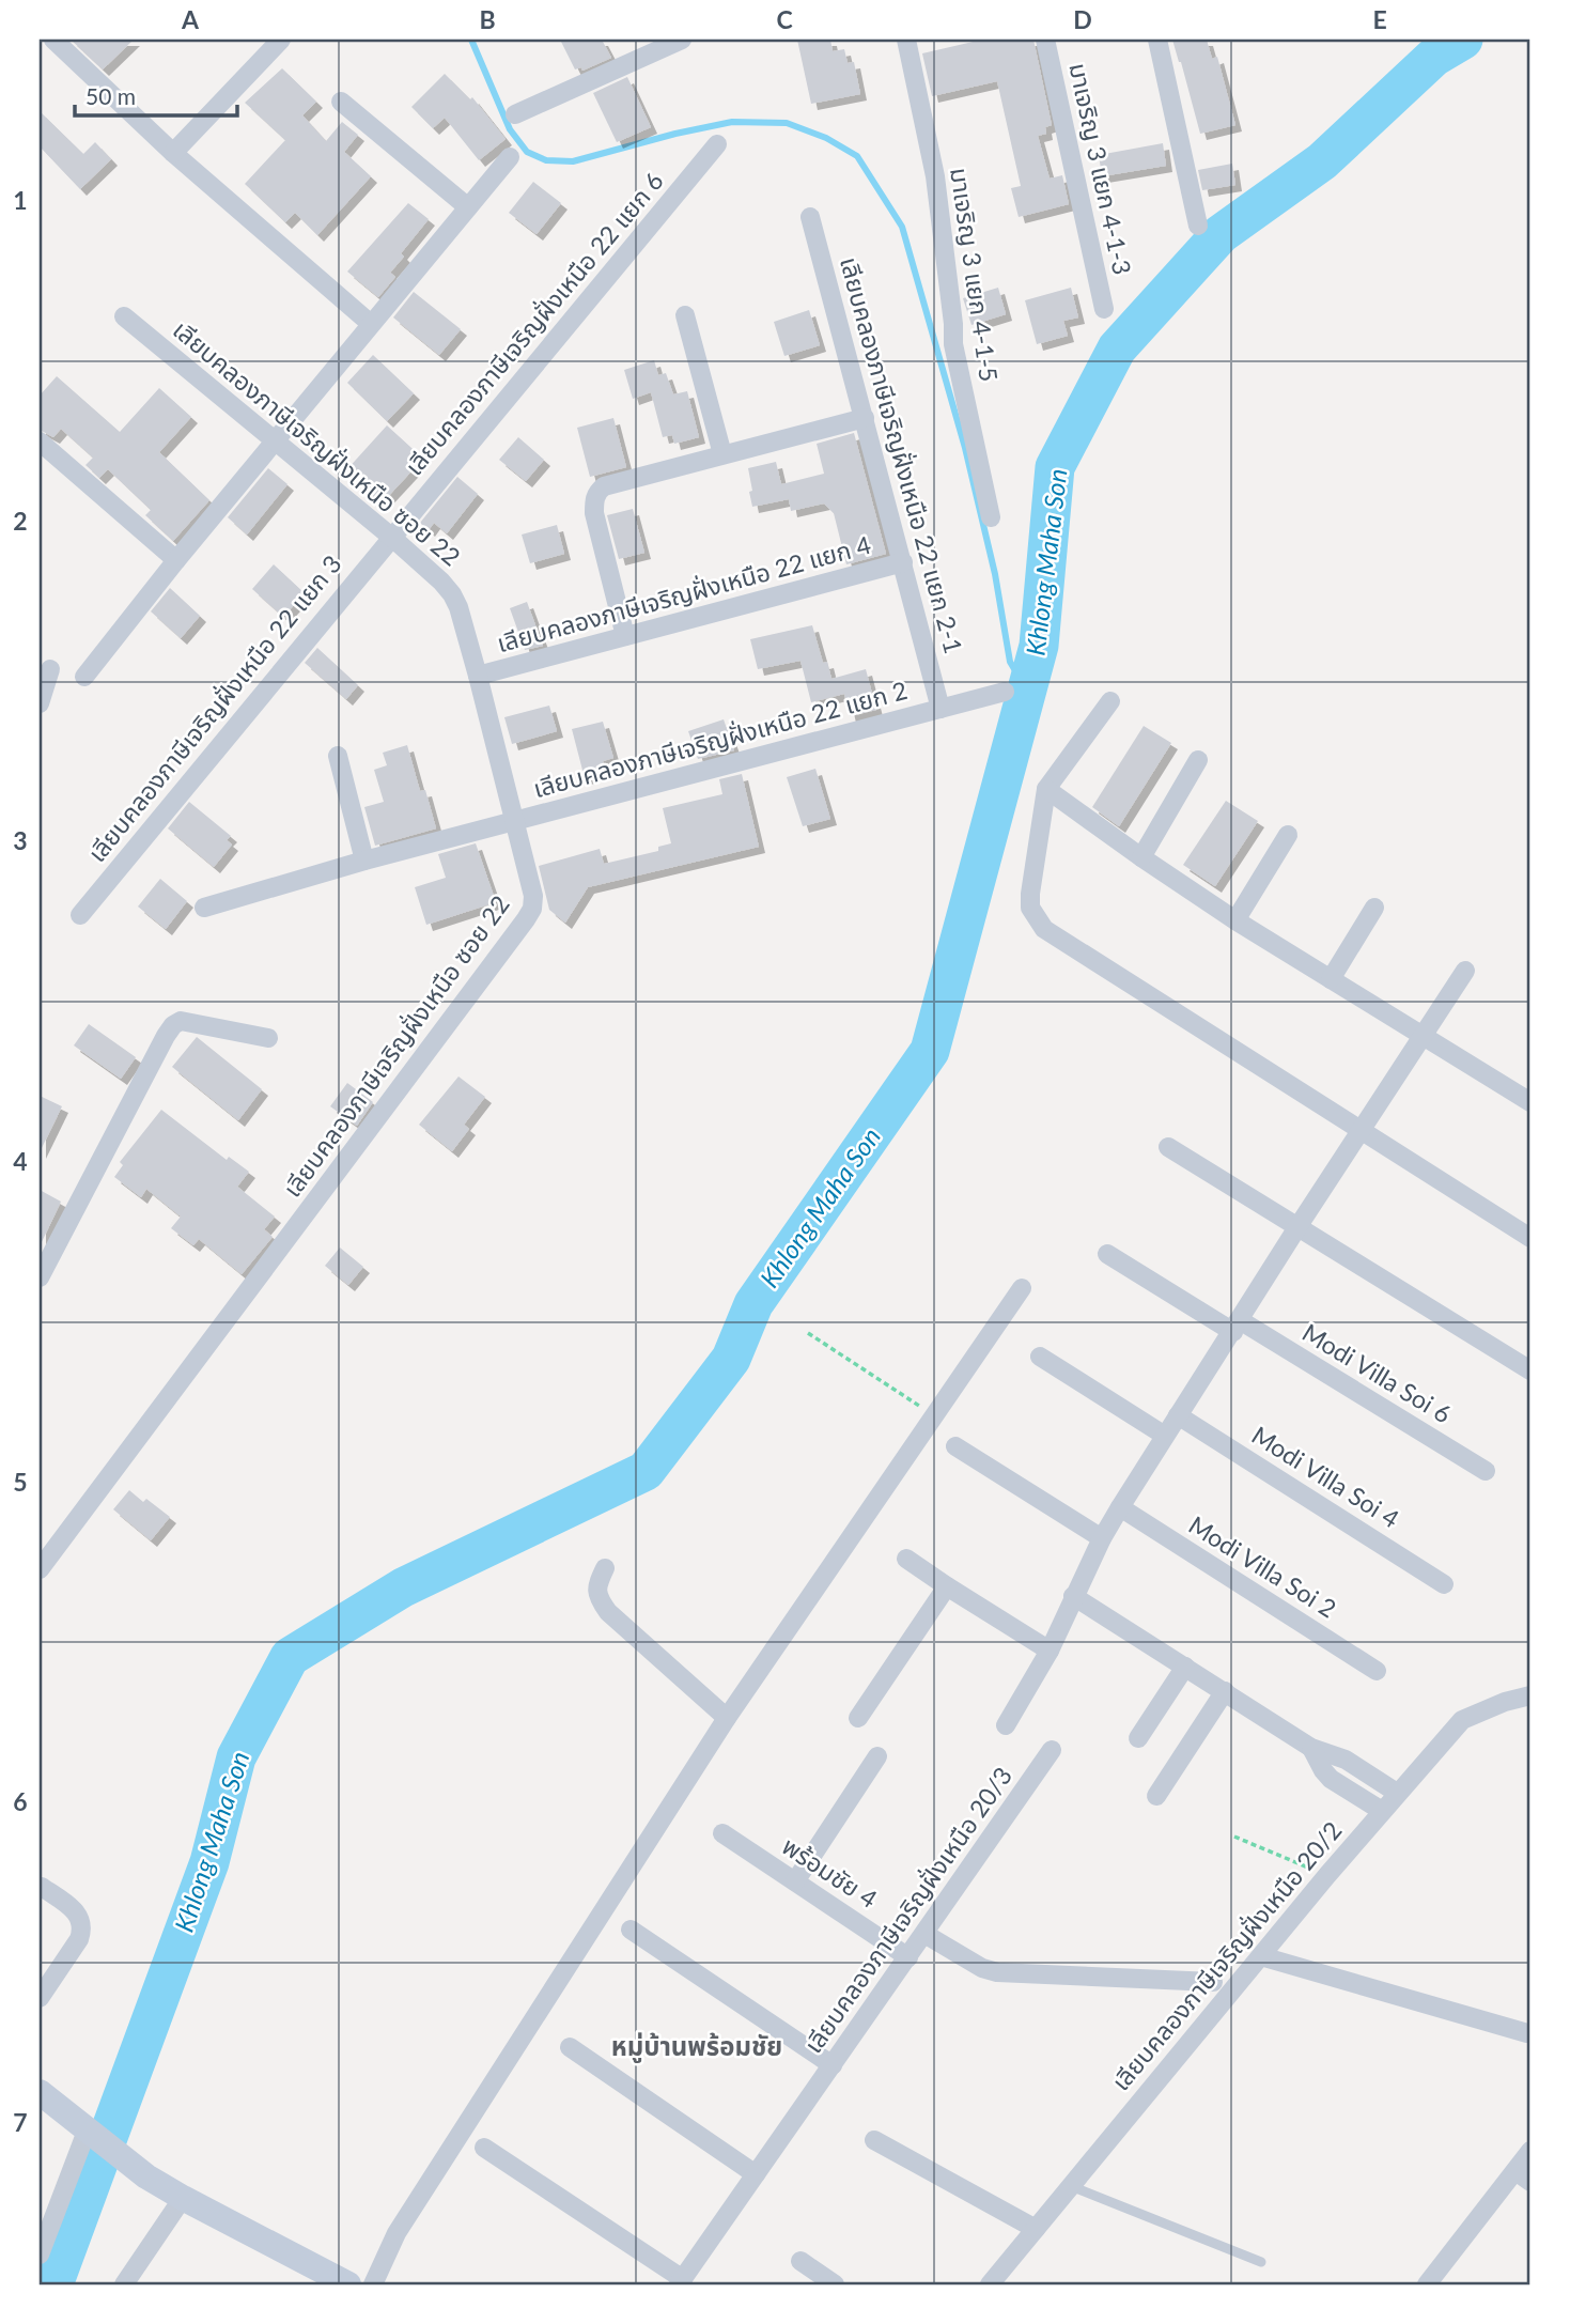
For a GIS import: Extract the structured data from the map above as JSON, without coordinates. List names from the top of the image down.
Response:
{
  "streets": {
    "street": [
      "มาเจริญ 3 แยก 4-1-3",
      "มาเจริญ 3 แยก 4-1-5",
      "เลียบคลองภาษีเจริญฝั่งเหนือ 22 แยก 6",
      "เลียบคลองภาษีเจริญฝั่งเหนือ ซอย 22",
      "เลียบคลองภาษีเจริญฝั่งเหนือ 22 แยก 2-1",
      "เลียบคลองภาษีเจริญฝั่งเหนือ 22 แยก 4",
      "เลียบคลองภาษีเจริญฝั่งเหนือ 22 แยก 3",
      "เลียบคลองภาษีเจริญฝั่งเหนือ 22 แยก 2",
      "Modi Villa Soi 6",
      "Modi Villa Soi 4",
      "Modi Villa Soi 2",
      "พร้อมชัย 4",
      "เลียบคลองภาษีเจริญฝั่งเหนือ 20/3",
      "เลียบคลองภาษีเจริญฝั่งเหนือ 20/2"
    ]
  },
  "crossings": [
    ["เลียบคลองภาษีเจริญฝั่งเหนือ 22 แยก 6", "เลียบคลองภาษีเจริญฝั่งเหนือ ซอย 22"],
    ["เลียบคลองภาษีเจริญฝั่งเหนือ 22 แยก 6", "เลียบคลองภาษีเจริญฝั่งเหนือ 22 แยก 3"],
    ["เลียบคลองภาษีเจริญฝั่งเหนือ ซอย 22", "เลียบคลองภาษีเจริญฝั่งเหนือ 22 แยก 4"],
    ["เลียบคลองภาษีเจริญฝั่งเหนือ ซอย 22", "เลียบคลองภาษีเจริญฝั่งเหนือ 22 แยก 3"],
    ["เลียบคลองภาษีเจริญฝั่งเหนือ ซอย 22", "เลียบคลองภาษีเจริญฝั่งเหนือ 22 แยก 2"],
    ["เลียบคลองภาษีเจริญฝั่งเหนือ 22 แยก 2-1", "เลียบคลองภาษีเจริญฝั่งเหนือ 22 แยก 4"],
    ["เลียบคลองภาษีเจริญฝั่งเหนือ 22 แยก 2-1", "เลียบคลองภาษีเจริญฝั่งเหนือ 22 แยก 2"],
    ["พร้อมชัย 4", "เลียบคลองภาษีเจริญฝั่งเหนือ 20/3"]
  ],
  "districts": ["หมู่บ้านพร้อมชัย"],
  "water": ["Khlong Maha Son"],
  "scale_bar": "50 m",
  "grid": {
    "columns": [
      "A",
      "B",
      "C",
      "D",
      "E"
    ],
    "rows": [
      "1",
      "2",
      "3",
      "4",
      "5",
      "6",
      "7"
    ]
  }
}
